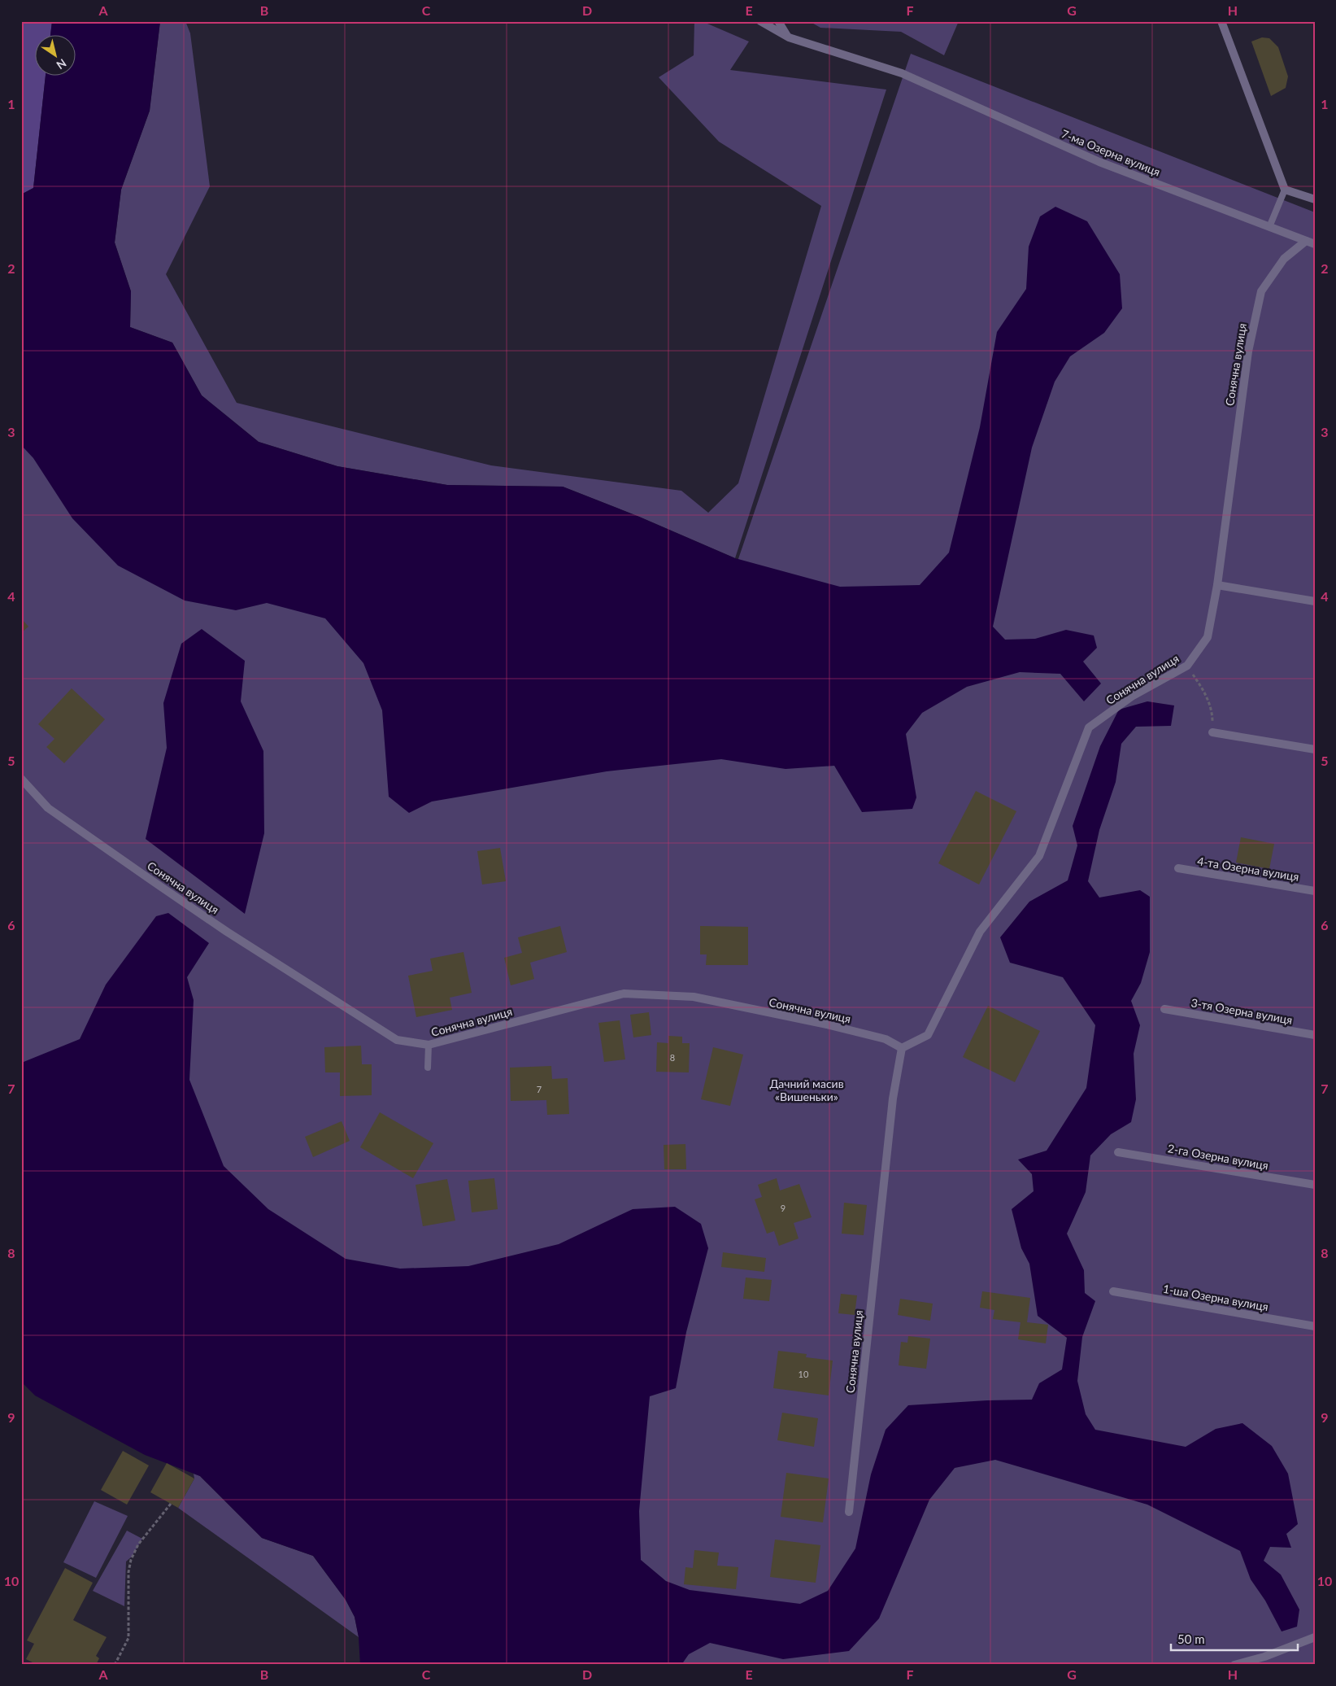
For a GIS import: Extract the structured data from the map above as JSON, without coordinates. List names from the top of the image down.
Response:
{
  "streets": {
    "street": [
      "7-ма Озерна вулиця",
      "Сонячна вулиця",
      "4-та Озерна вулиця",
      "3-тя Озерна вулиця",
      "2-га Озерна вулиця",
      "1-ша Озерна вулиця"
    ]
  },
  "crossings": [
    ["7-ма Озерна вулиця", "Сонячна вулиця"]
  ],
  "parks": ["Дачний масив «Вишеньки»"],
  "house_numbers": [
    "8",
    "7",
    "9",
    "10"
  ],
  "scale_bar": "50 m",
  "north": "bottom right",
  "grid": {
    "columns": [
      "A",
      "B",
      "C",
      "D",
      "E",
      "F",
      "G",
      "H"
    ],
    "rows": [
      "1",
      "2",
      "3",
      "4",
      "5",
      "6",
      "7",
      "8",
      "9",
      "10"
    ]
  }
}
